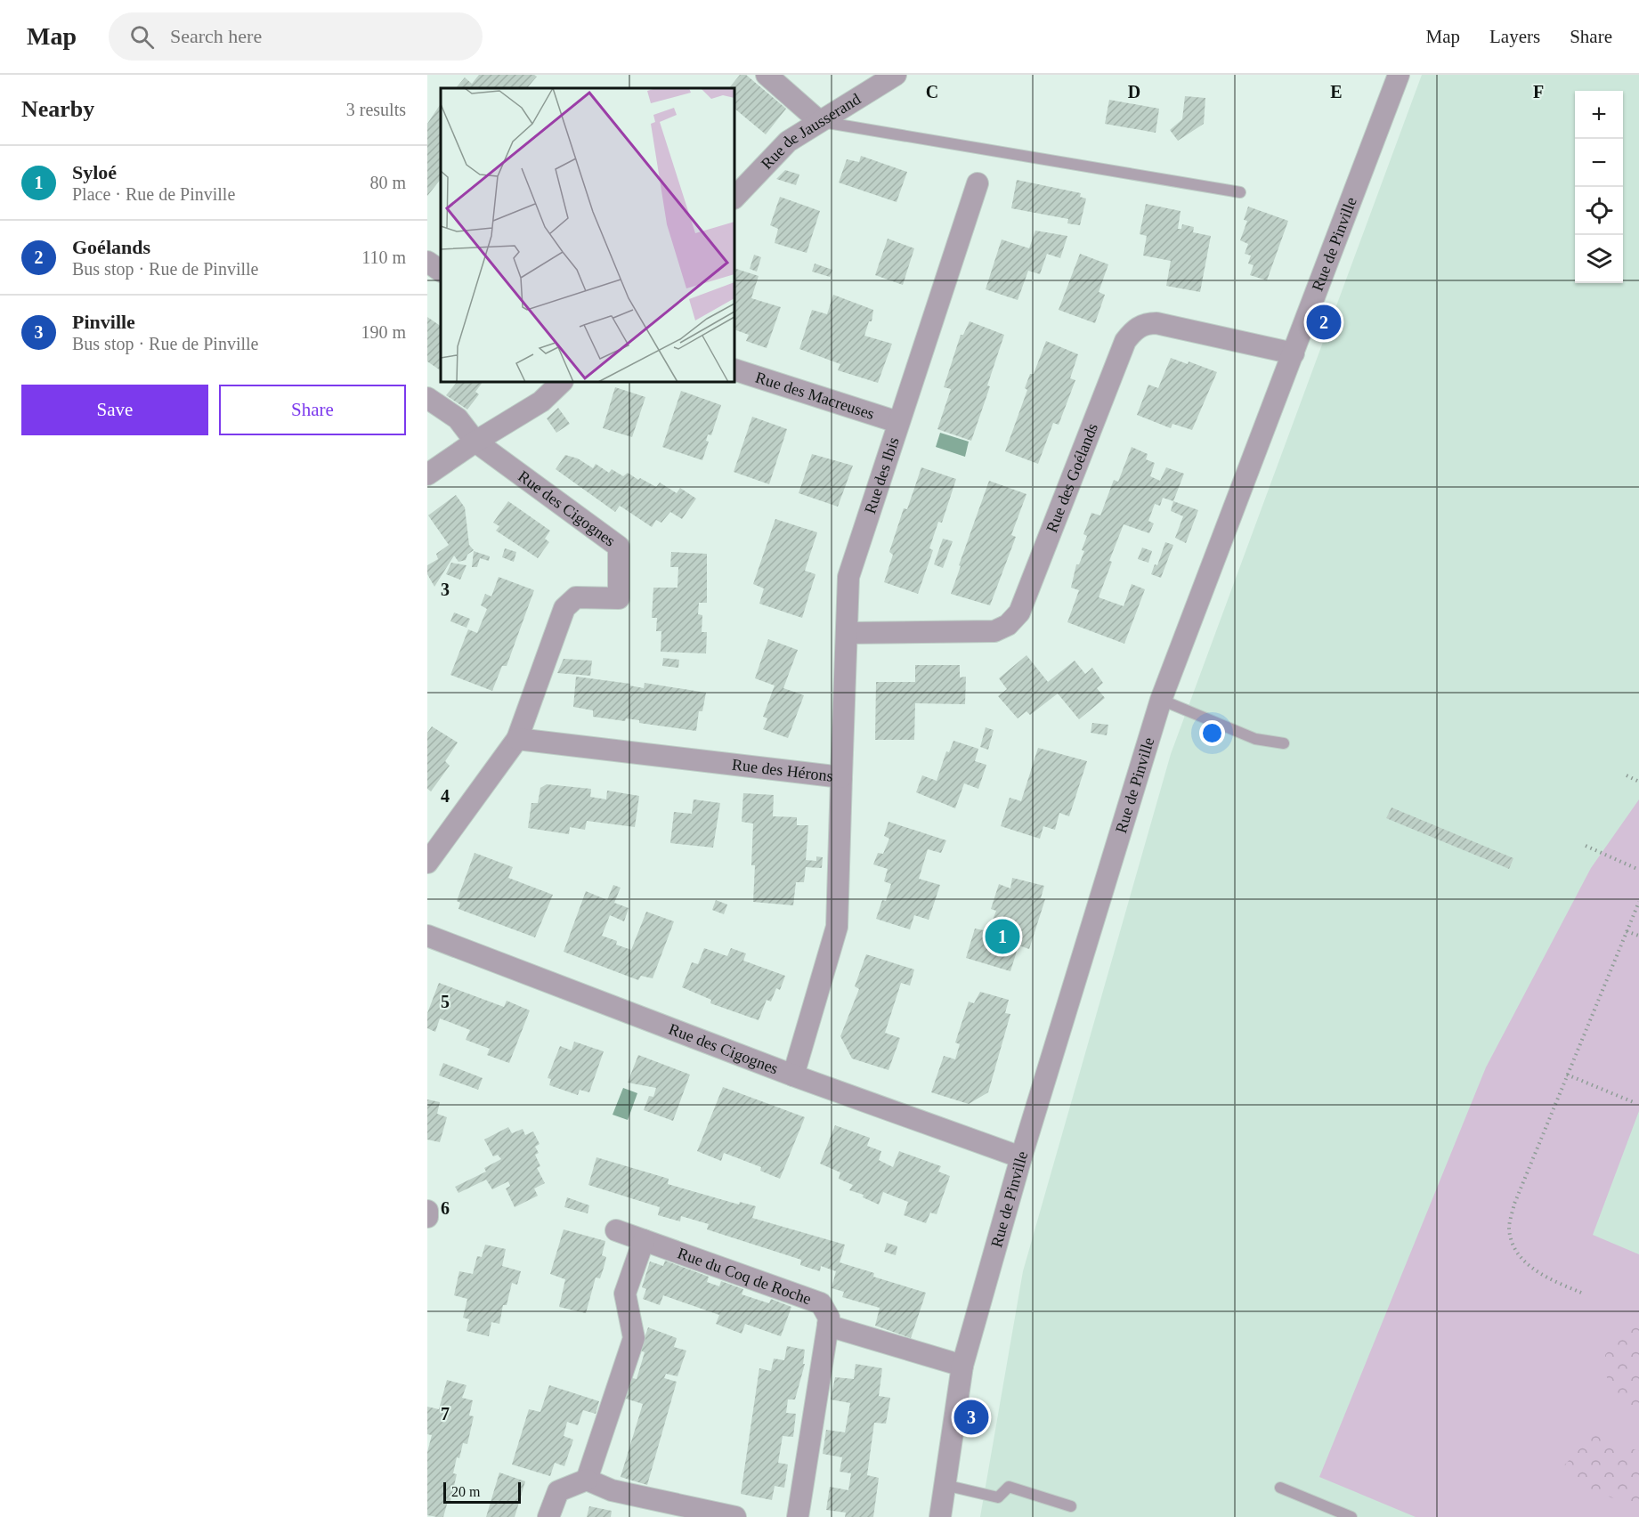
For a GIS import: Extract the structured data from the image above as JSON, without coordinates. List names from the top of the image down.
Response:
{
  "streets": {
    "street": [
      "Rue de Jausserand",
      "Rue de Pinville",
      "Rue des Macreuses",
      "Rue des Ibis",
      "Rue des Goélands",
      "Rue des Cigognes",
      "Rue des Hérons",
      "Rue du Coq de Roche"
    ]
  },
  "crossings": [
    ["Rue de Pinville", "Rue des Goélands"],
    ["Rue de Pinville", "Rue des Cigognes"],
    ["Rue des Macreuses", "Rue des Ibis"],
    ["Rue des Ibis", "Rue des Goélands"],
    ["Rue des Ibis", "Rue des Hérons"],
    ["Rue des Cigognes", "Rue des Hérons"]
  ],
  "scale_bar": "20 m",
  "page": {
    "header": "Map",
    "search": "Search here",
    "nav": ["Map", "Layers", "Share"],
    "heading": ["Nearby", "3 results"],
    "map_buttons": ["+", "−"],
    "list": [
      {
        "mark": "1",
        "name": "Syloé",
        "note": "Place · Rue de Pinville",
        "value": "80 m"
      },
      {
        "mark": "2",
        "name": "Goélands",
        "note": "Bus stop · Rue de Pinville",
        "value": "110 m"
      },
      {
        "mark": "3",
        "name": "Pinville",
        "note": "Bus stop · Rue de Pinville",
        "value": "190 m"
      }
    ],
    "pins": ["2", "1", "3"],
    "buttons": ["Save", "Share"],
    "scale": "20 m"
  },
  "grid": {
    "columns": [
      "C",
      "D",
      "E",
      "F"
    ],
    "rows": [
      "3",
      "4",
      "5",
      "6",
      "7"
    ]
  }
}
